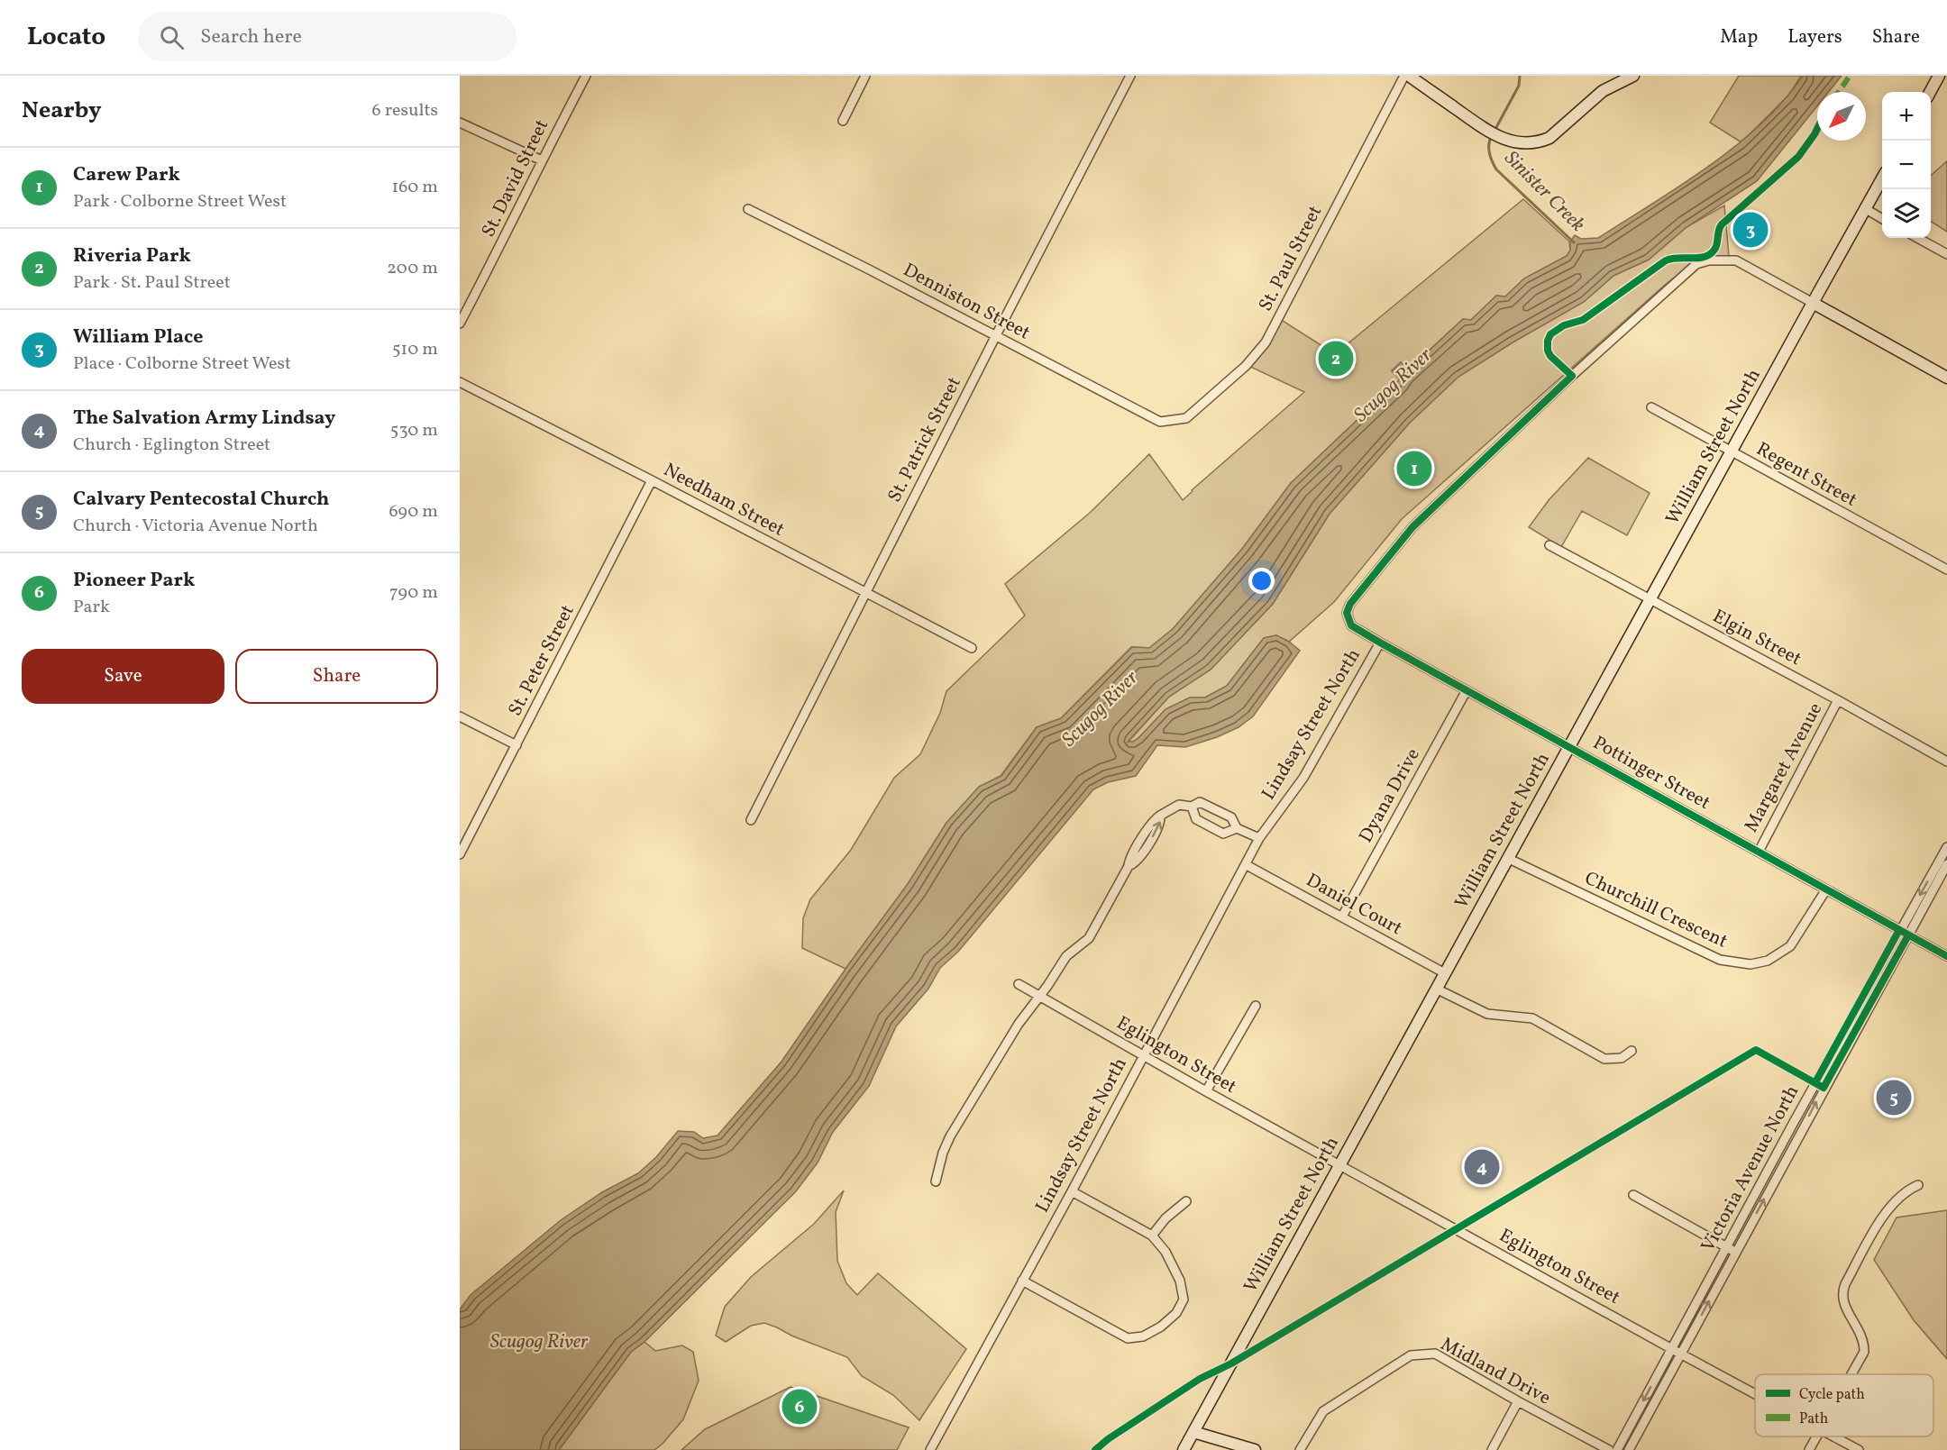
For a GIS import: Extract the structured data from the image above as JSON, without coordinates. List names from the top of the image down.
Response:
{
  "streets": {
    "street": [
      "St. David Street",
      "St. Paul Street",
      "Denniston Street",
      "St. Patrick Street",
      "William Street North",
      "Regent Street",
      "Needham Street",
      "Elgin Street",
      "St. Peter Street",
      "Lindsay Street North",
      "Margaret Avenue",
      "Pottinger Street",
      "Dyana Drive",
      "Daniel Court",
      "Churchill Crescent",
      "Eglington Street",
      "Victoria Avenue North",
      "Midland Drive"
    ]
  },
  "crossings": [
    ["St. Paul Street", "Denniston Street"],
    ["Denniston Street", "St. Patrick Street"],
    ["St. Patrick Street", "Needham Street"],
    ["William Street North", "Regent Street"],
    ["William Street North", "Elgin Street"],
    ["William Street North", "Pottinger Street"],
    ["William Street North", "Daniel Court"],
    ["William Street North", "Churchill Crescent"],
    ["William Street North", "Eglington Street"],
    ["Needham Street", "St. Peter Street"],
    ["Elgin Street", "Margaret Avenue"],
    ["Lindsay Street North", "Pottinger Street"],
    ["Lindsay Street North", "Daniel Court"],
    ["Lindsay Street North", "Eglington Street"],
    ["Margaret Avenue", "Pottinger Street"],
    ["Pottinger Street", "Dyana Drive"],
    ["Pottinger Street", "Churchill Crescent"],
    ["Pottinger Street", "Victoria Avenue North"],
    ["Dyana Drive", "Daniel Court"],
    ["Eglington Street", "Victoria Avenue North"]
  ],
  "water": ["Sinister Creek", "Scugog River"],
  "legend": ["Cycle path", "Path"],
  "north": "bottom left",
  "page": {
    "header": "Locato",
    "search": "Search here",
    "nav": ["Map", "Layers", "Share"],
    "heading": ["Nearby", "6 results"],
    "map_buttons": ["+", "−"],
    "list": [
      {
        "mark": "1",
        "name": "Carew Park",
        "note": "Park · Colborne Street West",
        "value": "160 m"
      },
      {
        "mark": "2",
        "name": "Riveria Park",
        "note": "Park · St. Paul Street",
        "value": "200 m"
      },
      {
        "mark": "3",
        "name": "William Place",
        "note": "Place · Colborne Street West",
        "value": "510 m"
      },
      {
        "mark": "4",
        "name": "The Salvation Army Lindsay",
        "note": "Church · Eglington Street",
        "value": "530 m"
      },
      {
        "mark": "5",
        "name": "Calvary Pentecostal Church",
        "note": "Church · Victoria Avenue North",
        "value": "690 m"
      },
      {
        "mark": "6",
        "name": "Pioneer Park",
        "note": "Park",
        "value": "790 m"
      }
    ],
    "pins": [
      "3",
      "2",
      "1",
      "5",
      "4",
      "6"
    ],
    "buttons": ["Save", "Share"]
  }
}
